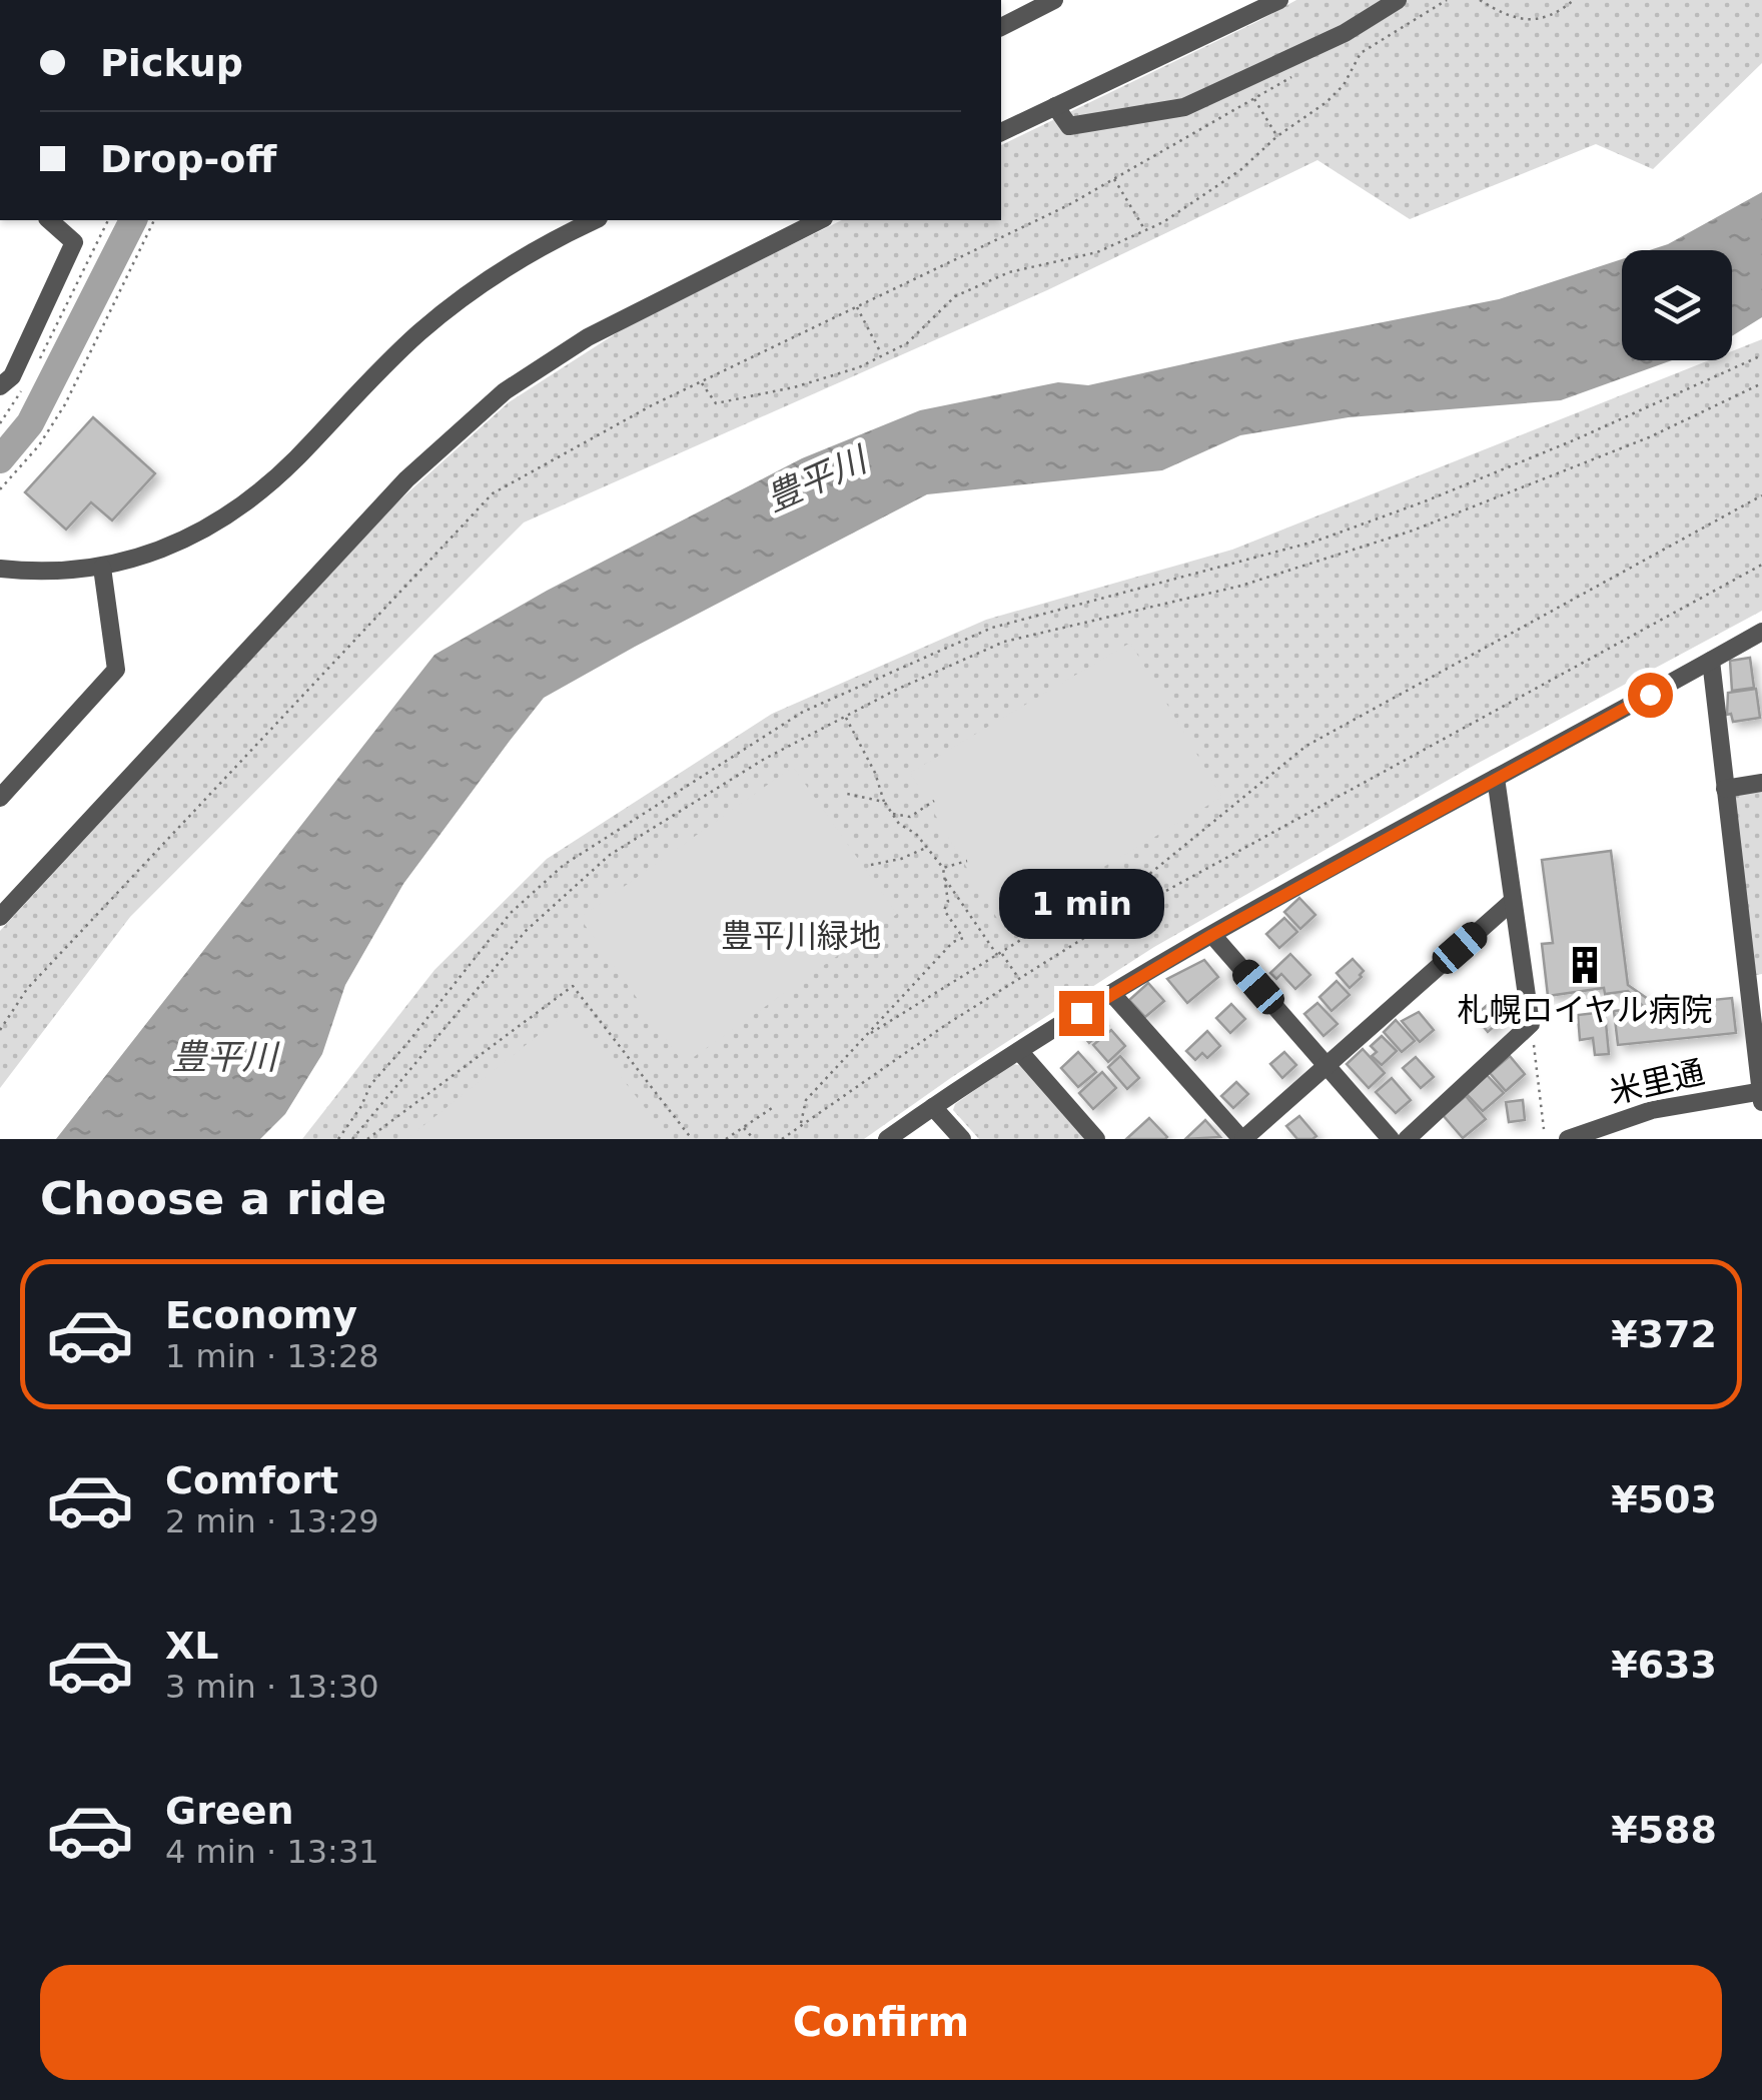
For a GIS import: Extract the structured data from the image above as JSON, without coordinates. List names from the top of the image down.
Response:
{
  "streets": {
    "street": ["米里通"]
  },
  "water": ["豊平川"],
  "parks": ["豊平川緑地"],
  "places": {
    "building": ["札幌ロイヤル病院"]
  },
  "page": {
    "banner": ["Pickup", "Drop-off"],
    "bubble": "1 min",
    "heading": "Choose a ride",
    "list": [
      {
        "name": "Economy",
        "note": "1 min · 13:28",
        "value": "¥372"
      },
      {
        "name": "Comfort",
        "note": "2 min · 13:29",
        "value": "¥503"
      },
      {
        "name": "XL",
        "note": "3 min · 13:30",
        "value": "¥633"
      },
      {
        "name": "Green",
        "note": "4 min · 13:31",
        "value": "¥588"
      }
    ],
    "buttons": "Confirm"
  }
}
